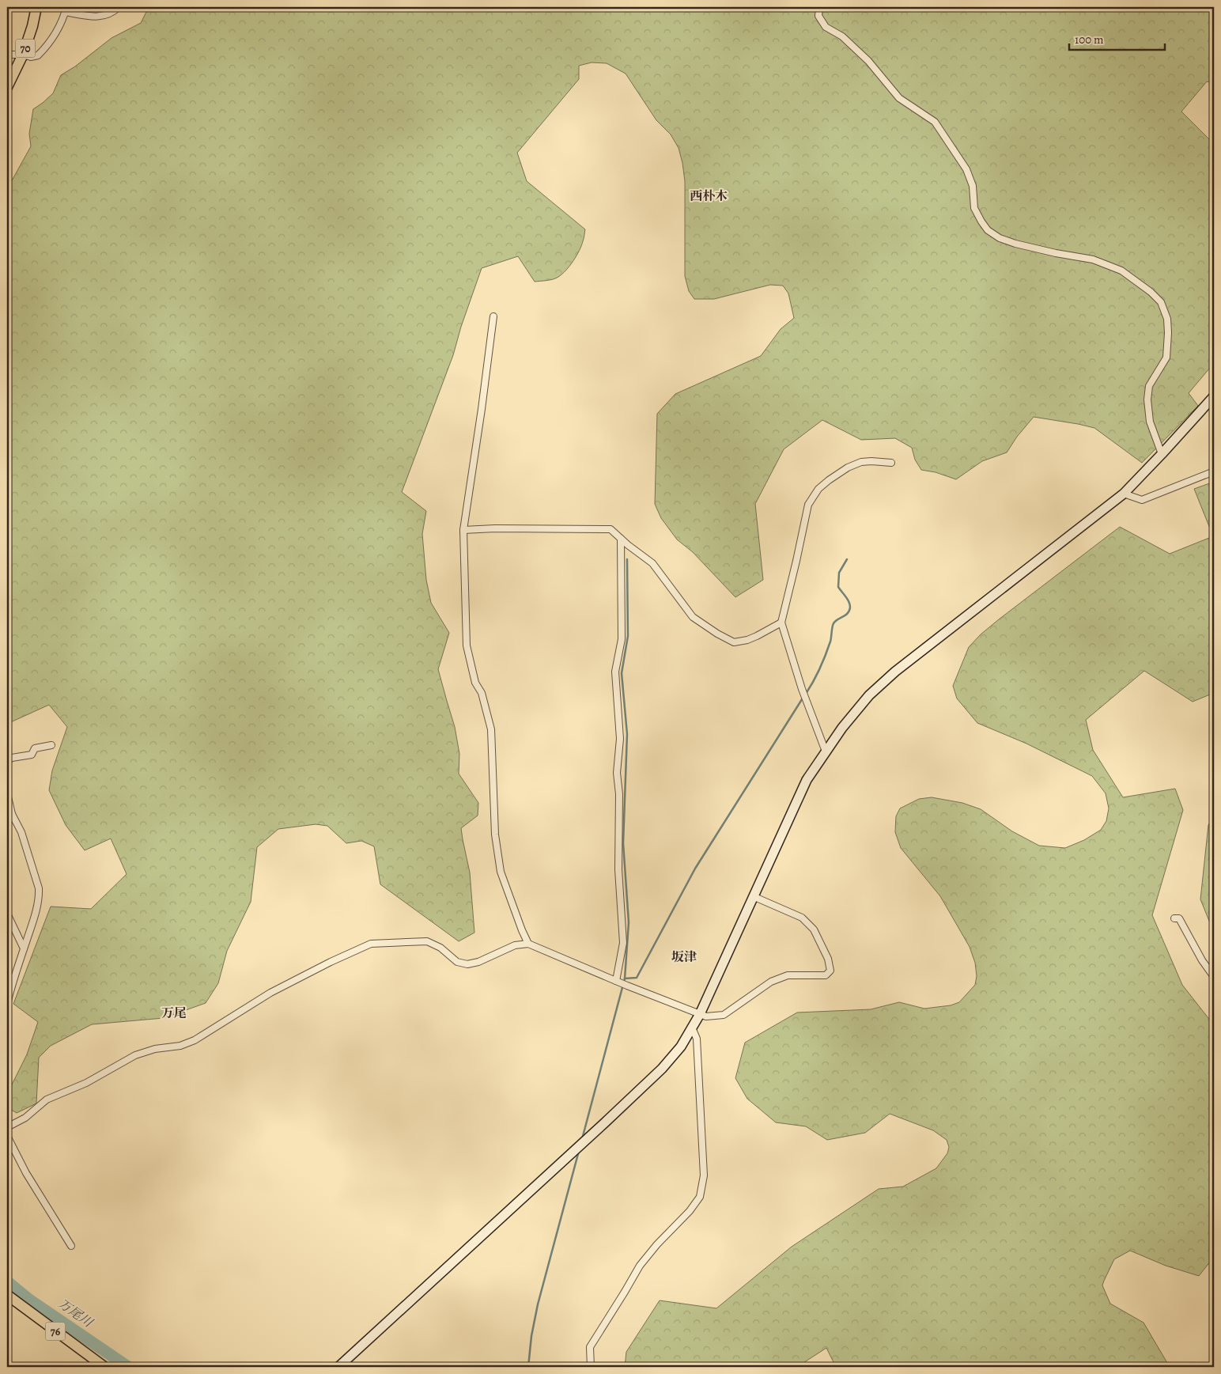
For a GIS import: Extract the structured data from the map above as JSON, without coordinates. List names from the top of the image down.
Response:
{
  "streets": {
    "main road": ["70", "76"]
  },
  "districts": ["西朴木", "坂津", "万尾"],
  "water": ["万尾川"],
  "scale_bar": "100 m"
}
